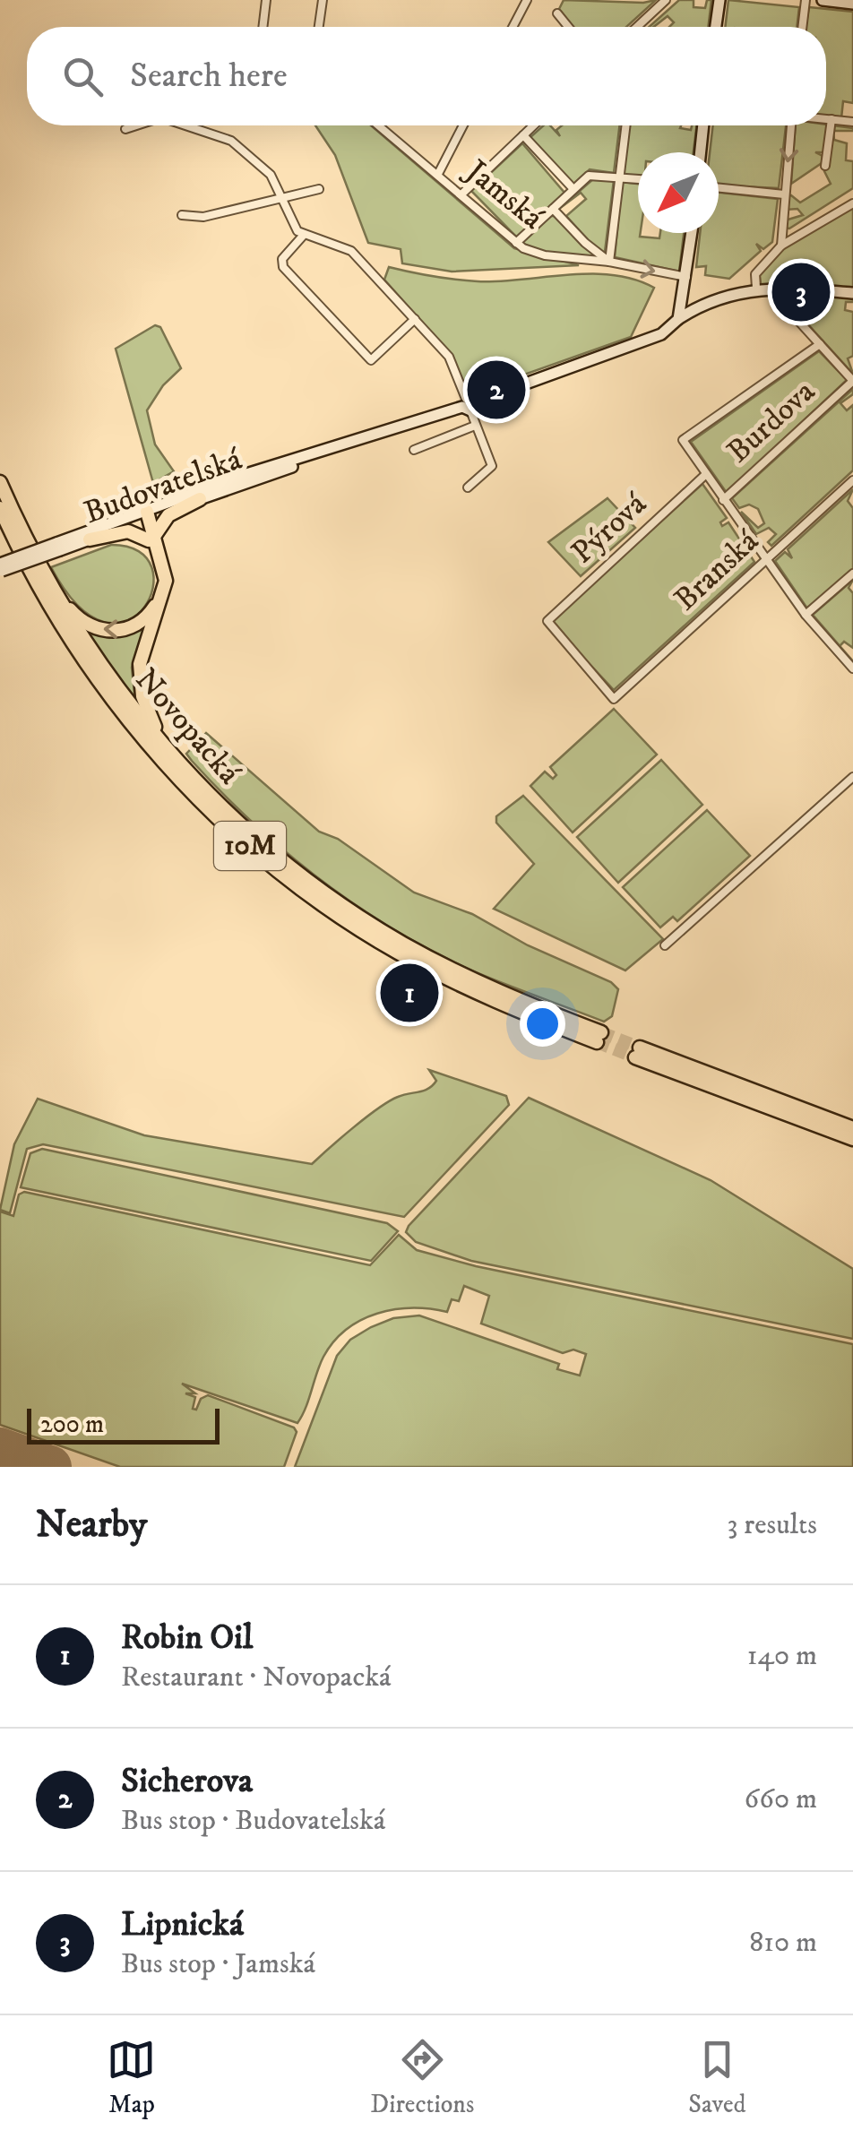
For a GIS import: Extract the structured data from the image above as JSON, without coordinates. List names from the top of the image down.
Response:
{
  "streets": {
    "highway": ["Novopacká", "10M"],
    "street": [
      "Jamská",
      "Burdova",
      "Budovatelská",
      "Pýrová",
      "Branská"
    ]
  },
  "crossings": [
    ["Pýrová", "Branská"]
  ],
  "scale_bar": "200 m",
  "north": "bottom left",
  "page": {
    "search": "Search here",
    "pins": ["3", "2", "1"],
    "scale": "200 m",
    "heading": ["Nearby", "3 results"],
    "list": [
      {
        "mark": "1",
        "name": "Robin Oil",
        "note": "Restaurant · Novopacká",
        "value": "140 m"
      },
      {
        "mark": "2",
        "name": "Sicherova",
        "note": "Bus stop · Budovatelská",
        "value": "660 m"
      },
      {
        "mark": "3",
        "name": "Lipnická",
        "note": "Bus stop · Jamská",
        "value": "810 m"
      }
    ],
    "nav": ["Map", "Directions", "Saved"]
  }
}
